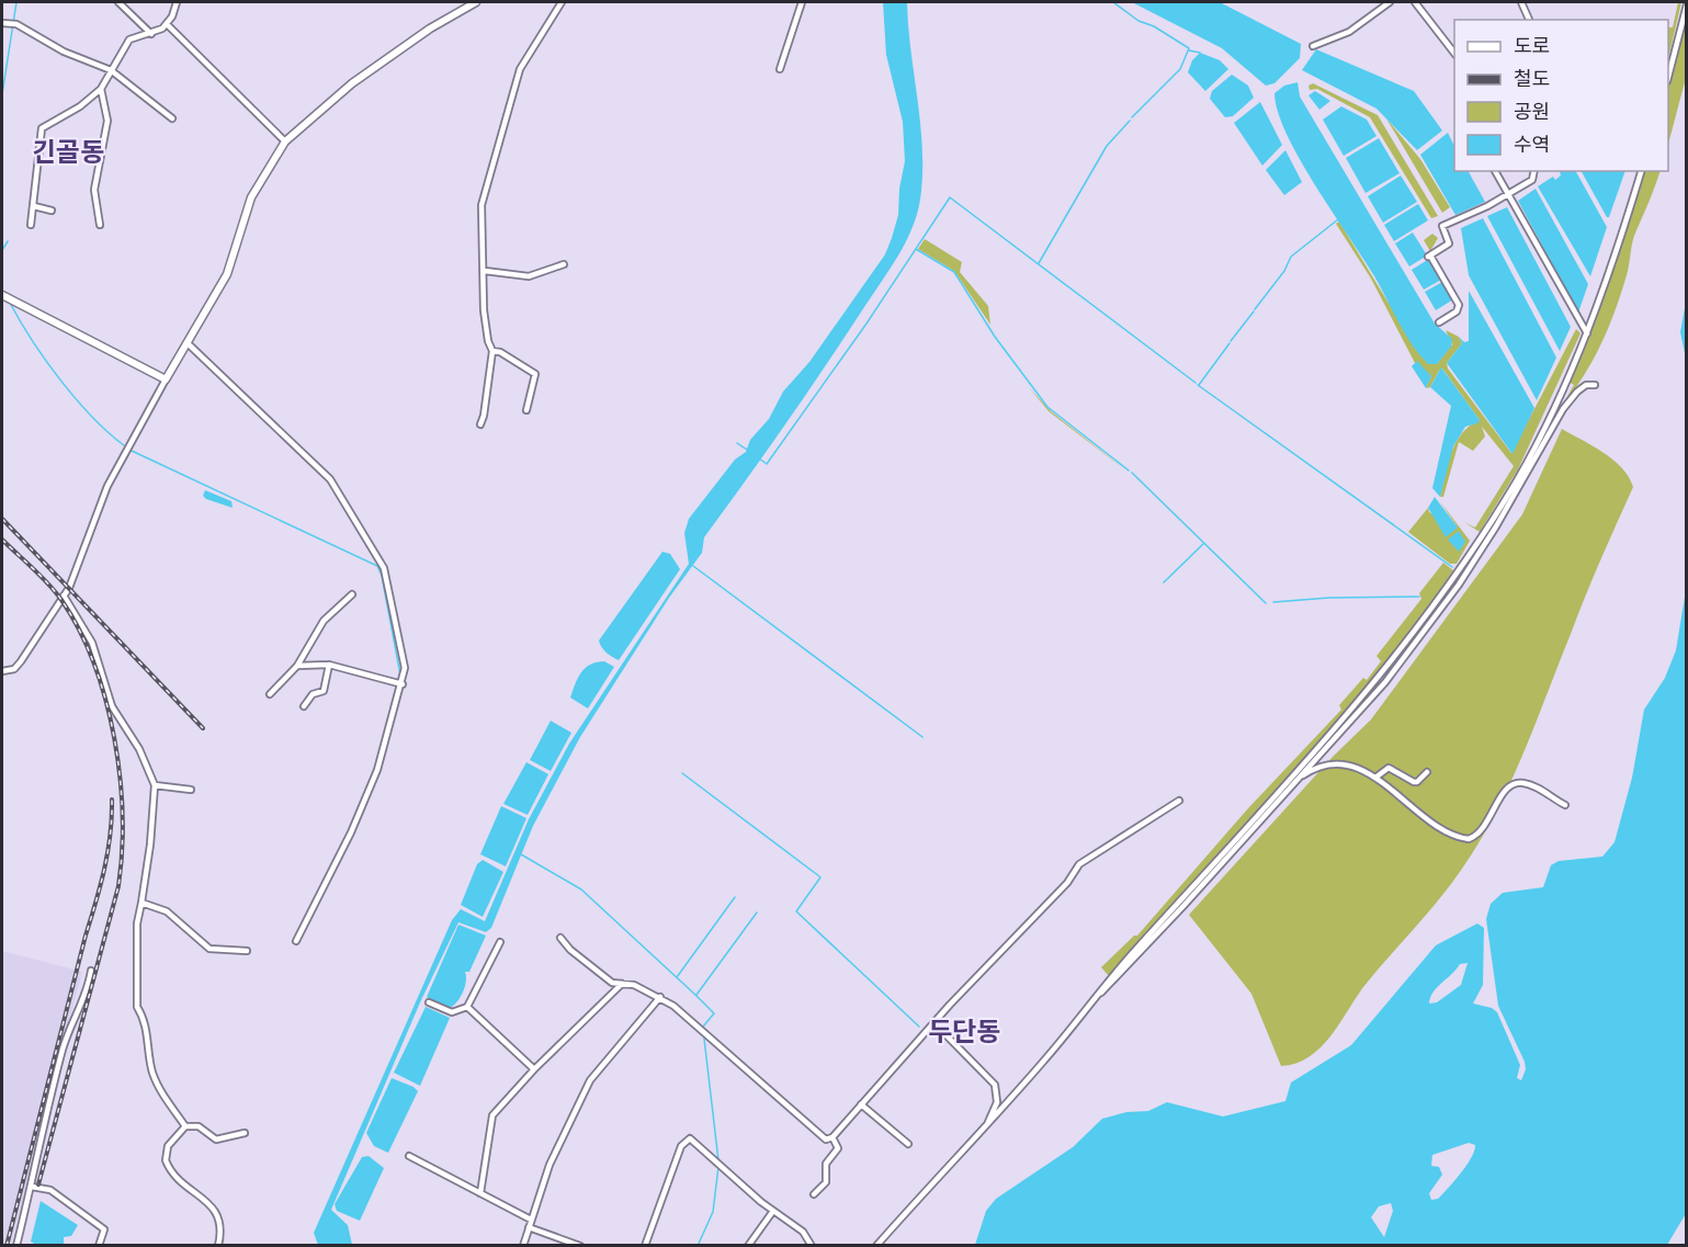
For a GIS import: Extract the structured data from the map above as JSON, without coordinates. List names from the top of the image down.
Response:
{
  "districts": ["긴골동", "두단동"],
  "legend": [
    "도로",
    "철도",
    "공원",
    "수역"
  ]
}
